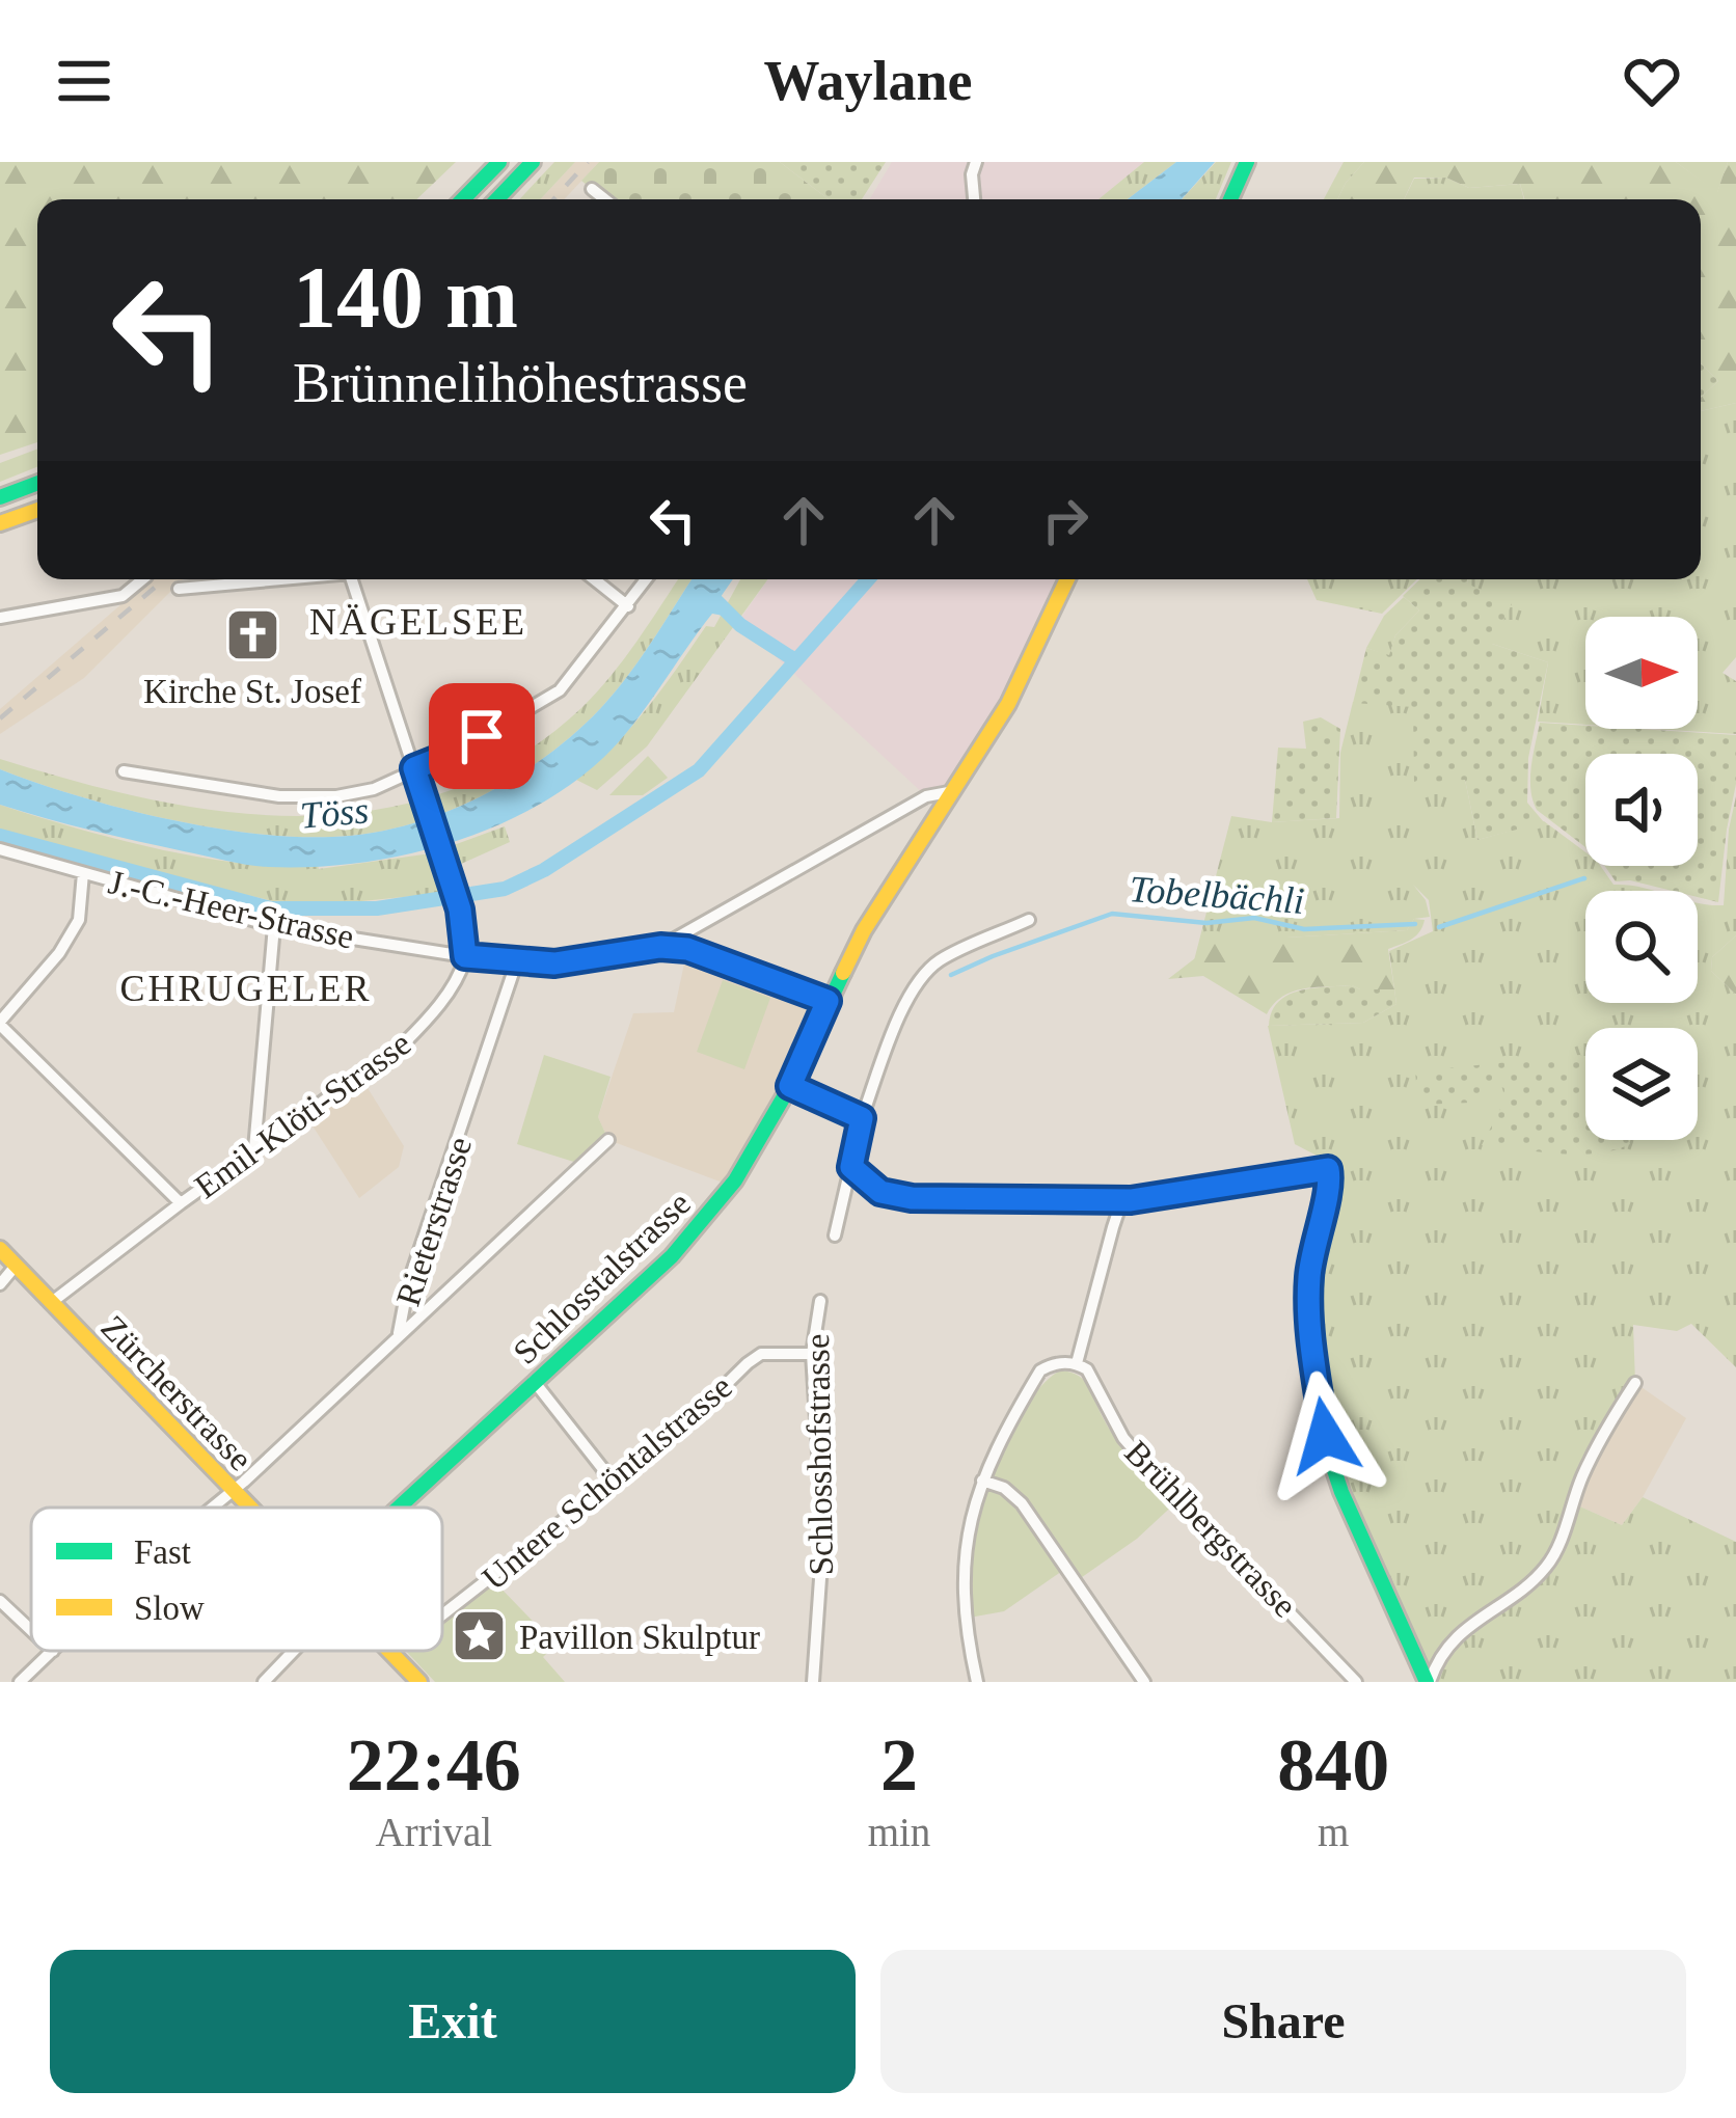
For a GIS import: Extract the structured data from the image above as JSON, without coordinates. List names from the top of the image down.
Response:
{
  "streets": {
    "main road": ["Schlosstalstrasse", "Zürcherstrasse"],
    "street": [
      "J.-C.-Heer-Strasse",
      "Emil-Klöti-Strasse",
      "Rieterstrasse",
      "Schlosshofstrasse",
      "Untere Schöntalstrasse",
      "Brühlbergstrasse"
    ]
  },
  "crossings": [
    ["J.-C.-Heer-Strasse", "Emil-Klöti-Strasse"],
    ["Emil-Klöti-Strasse", "Zürcherstrasse"],
    ["Rieterstrasse", "Zürcherstrasse"],
    ["Schlosshofstrasse", "Untere Schöntalstrasse"]
  ],
  "districts": ["NÄGELSEE", "CHRUGELER"],
  "water": ["Töss", "Tobelbächli"],
  "places": {
    "church": ["Kirche St. Josef"],
    "place": ["Pavillon Skulptur"]
  },
  "legend": ["Fast", "Slow"],
  "north": "right",
  "page": {
    "header": "Waylane",
    "turn": ["140 m", "Brünnelihöhestrasse"],
    "eta": [
      "22:46",
      "Arrival",
      "2",
      "min",
      "840",
      "m"
    ],
    "buttons": ["Exit", "Share"]
  }
}
